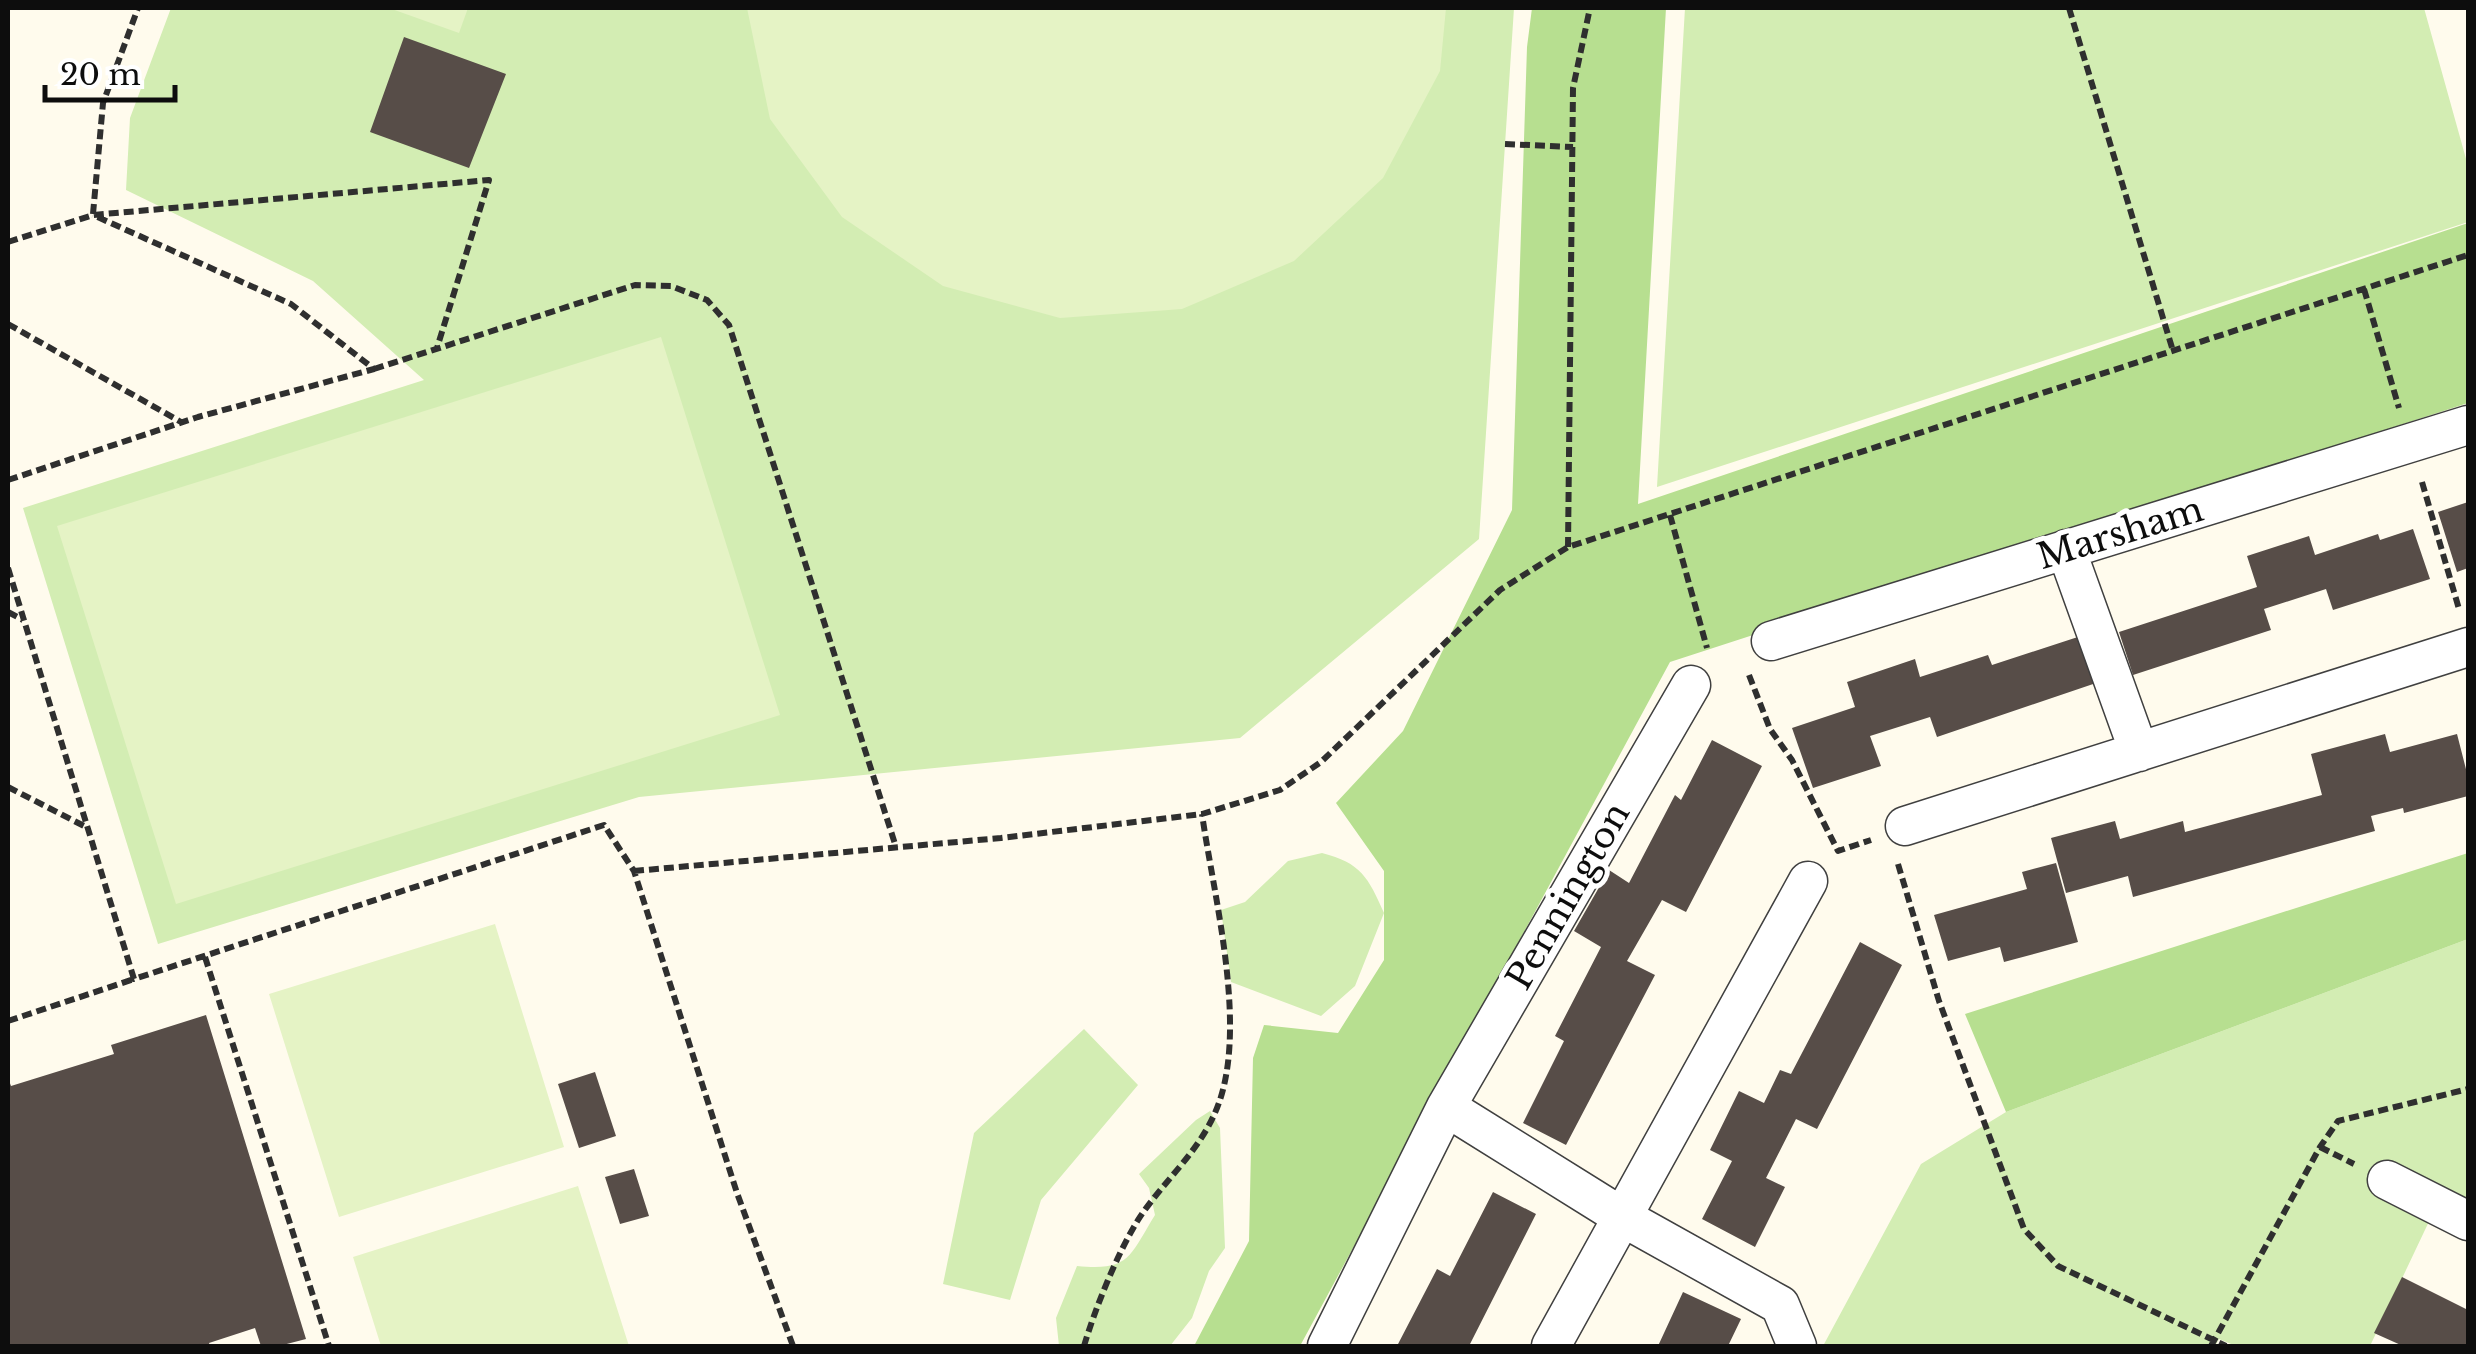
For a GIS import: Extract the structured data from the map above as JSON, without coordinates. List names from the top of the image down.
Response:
{
  "streets": {
    "street": ["Marsham", "Pennington"]
  },
  "scale_bar": "20 m"
}
